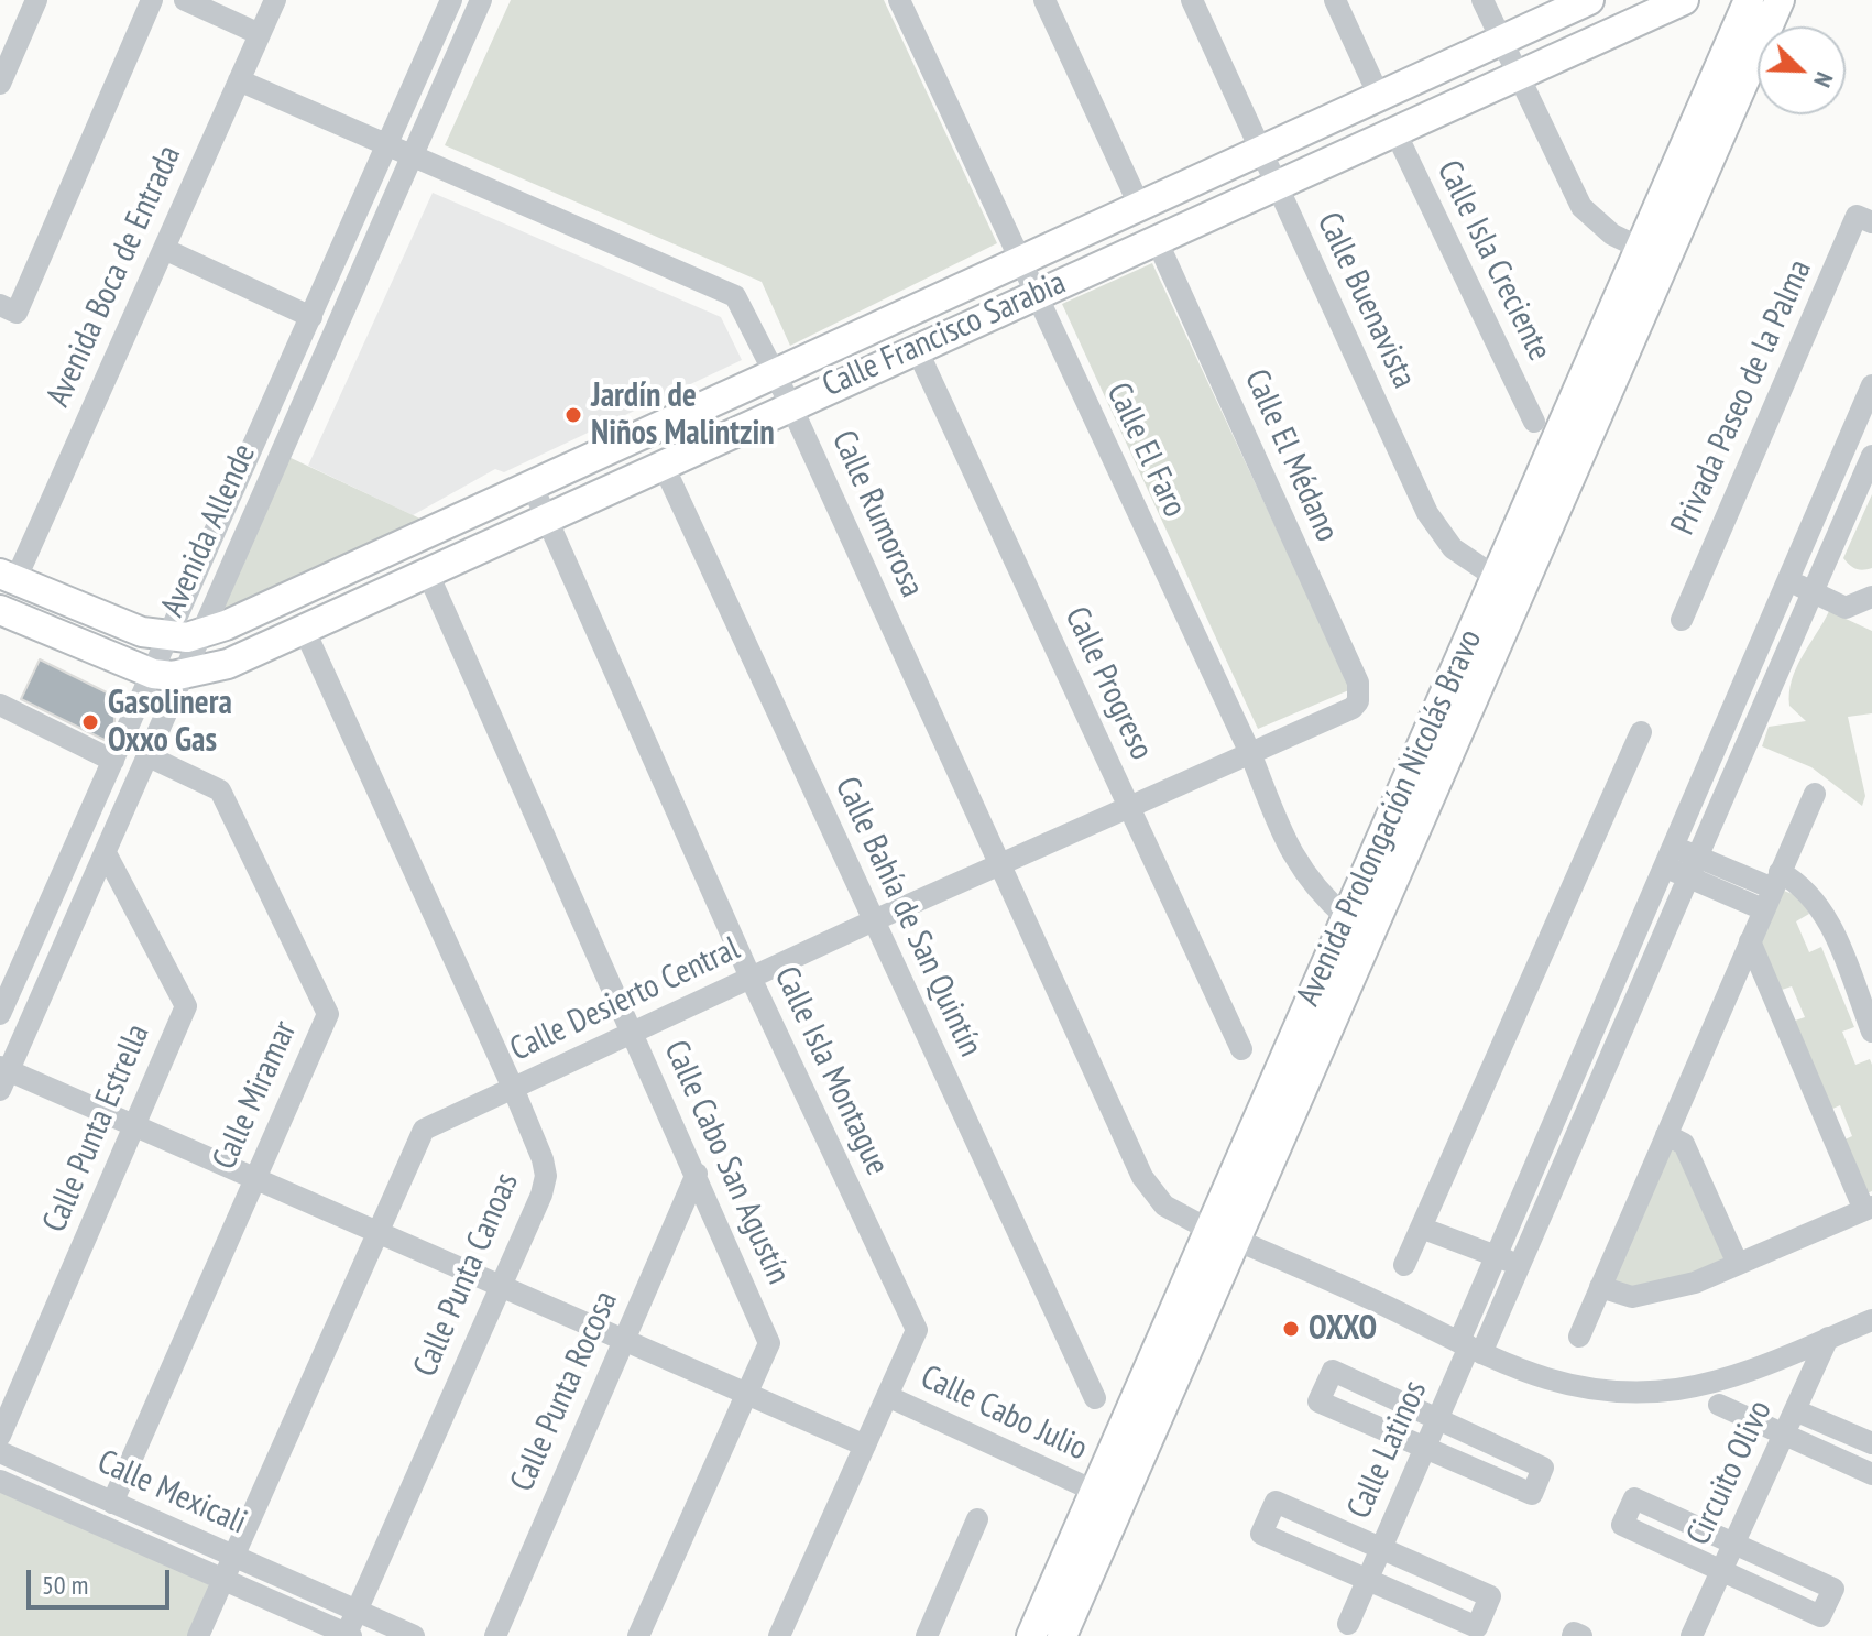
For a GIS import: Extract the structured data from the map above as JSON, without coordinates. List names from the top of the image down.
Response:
{
  "streets": {
    "main road": ["Calle Francisco Sarabia", "Avenida Prolongación Nicolás Bravo"],
    "street": [
      "Calle Isla Creciente",
      "Avenida Boca de Entrada",
      "Calle Buenavista",
      "Privada Paseo de la Palma",
      "Calle El Faro",
      "Calle El Médano",
      "Calle Rumorosa",
      "Avenida Allende",
      "Calle Progreso",
      "Calle Bahía de San Quintín",
      "Calle Desierto Central",
      "Calle Isla Montague",
      "Calle Miramar",
      "Calle Punta Estrella",
      "Calle Cabo San Agustín",
      "Calle Punta Canoas",
      "Calle Punta Rocosa",
      "Calle Cabo Julio",
      "Calle Latinos",
      "Circuito Olivo",
      "Calle Mexicali"
    ]
  },
  "crossings": [
    ["Calle Isla Creciente", "Calle Francisco Sarabia"],
    ["Avenida Boca de Entrada", "Calle Rumorosa"],
    ["Calle Buenavista", "Calle Francisco Sarabia"],
    ["Calle Buenavista", "Avenida Prolongación Nicolás Bravo"],
    ["Calle Francisco Sarabia", "Calle El Faro"],
    ["Calle Francisco Sarabia", "Calle El Médano"],
    ["Calle Francisco Sarabia", "Calle Rumorosa"],
    ["Calle Francisco Sarabia", "Avenida Allende"],
    ["Calle Francisco Sarabia", "Calle Progreso"],
    ["Calle Francisco Sarabia", "Calle Bahía de San Quintín"],
    ["Calle Francisco Sarabia", "Calle Isla Montague"],
    ["Calle Francisco Sarabia", "Calle Cabo San Agustín"],
    ["Calle Francisco Sarabia", "Calle Punta Canoas"],
    ["Calle El Faro", "Avenida Prolongación Nicolás Bravo"],
    ["Calle El Faro", "Calle Desierto Central"],
    ["Calle El Médano", "Calle Desierto Central"],
    ["Calle Rumorosa", "Avenida Allende"],
    ["Calle Rumorosa", "Avenida Prolongación Nicolás Bravo"],
    ["Calle Rumorosa", "Calle Desierto Central"],
    ["Avenida Allende", "Calle Miramar"],
    ["Avenida Allende", "Calle Punta Estrella"],
    ["Calle Progreso", "Calle Desierto Central"],
    ["Avenida Prolongación Nicolás Bravo", "Calle Cabo Julio"],
    ["Calle Bahía de San Quintín", "Calle Desierto Central"],
    ["Calle Desierto Central", "Calle Isla Montague"],
    ["Calle Desierto Central", "Calle Cabo San Agustín"],
    ["Calle Desierto Central", "Calle Punta Canoas"],
    ["Calle Desierto Central", "Calle Mexicali"],
    ["Calle Isla Montague", "Calle Cabo Julio"],
    ["Calle Miramar", "Calle Mexicali"],
    ["Calle Cabo San Agustín", "Calle Punta Rocosa"],
    ["Calle Punta Canoas", "Calle Mexicali"]
  ],
  "places": ["Jardín de Niños Malintzin", "Gasolinera Oxxo Gas", "OXXO"],
  "scale_bar": "50 m",
  "north": "bottom right"
}
